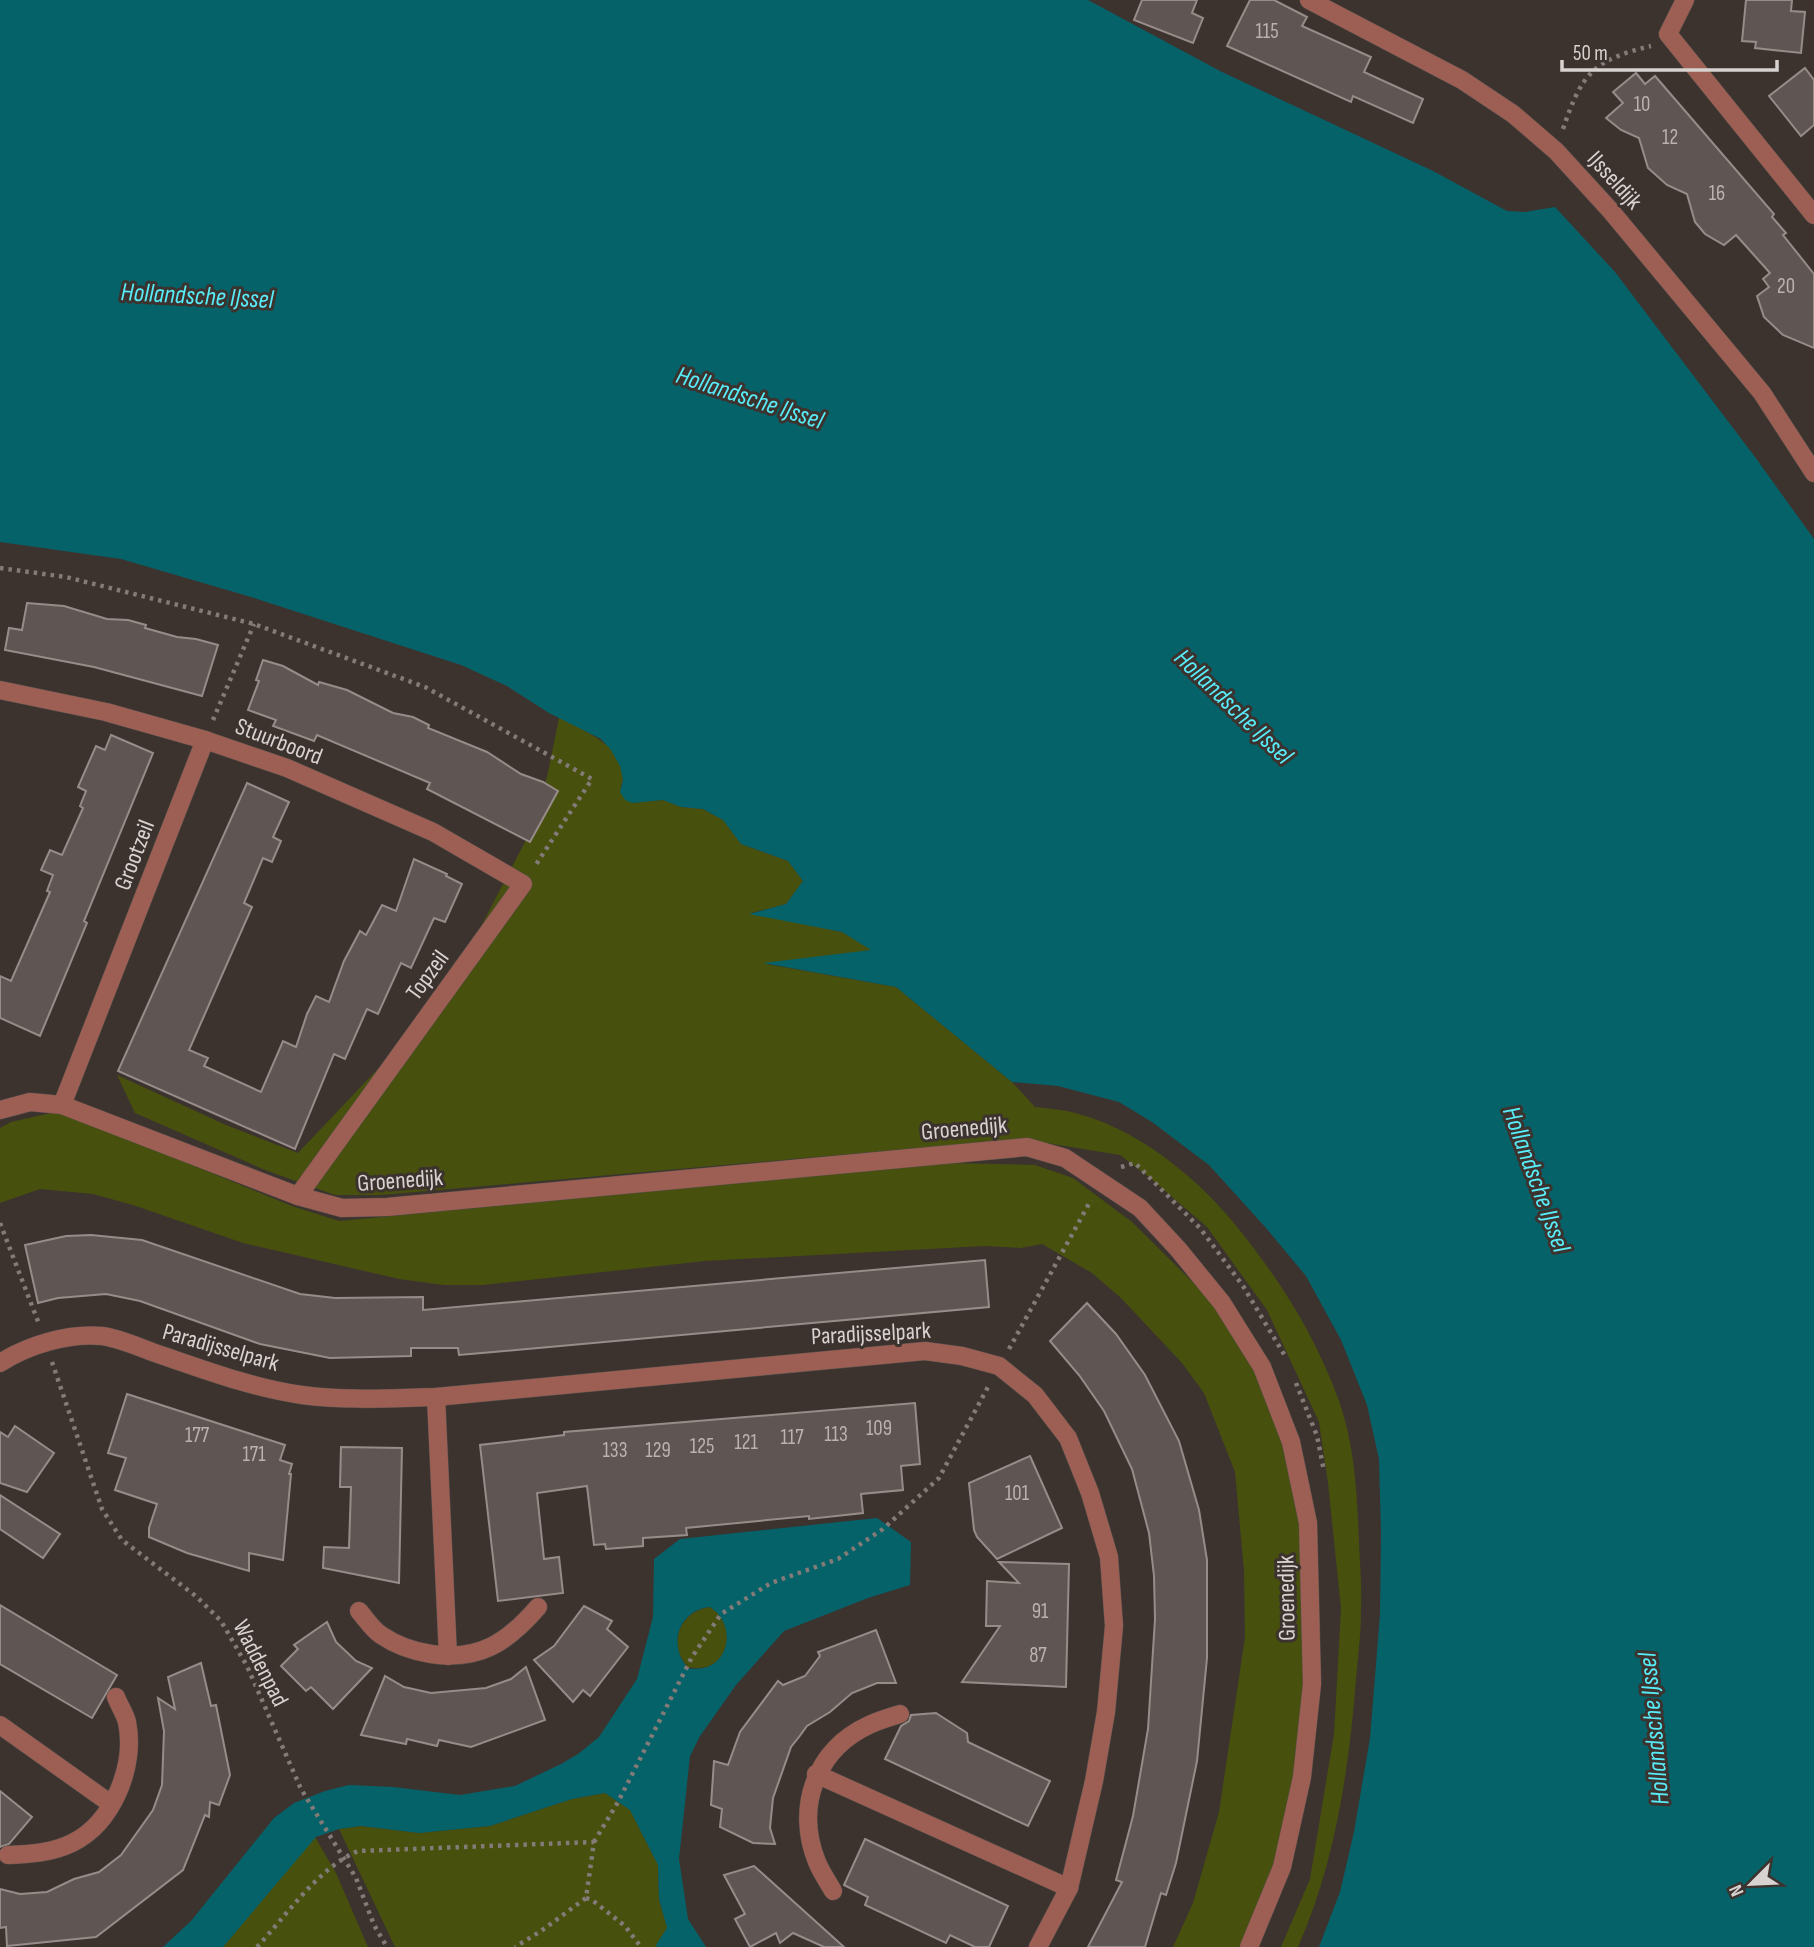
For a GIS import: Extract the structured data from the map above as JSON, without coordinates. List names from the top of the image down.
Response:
{
  "streets": {
    "street": [
      "IJsseldijk",
      "Stuurboord",
      "Grootzeil",
      "Topzeil",
      "Groenedijk",
      "Paradijsselpark"
    ],
    "path": ["Waddenpad"]
  },
  "crossings": [
    ["Stuurboord", "Grootzeil"],
    ["Stuurboord", "Topzeil"],
    ["Grootzeil", "Groenedijk"],
    ["Topzeil", "Groenedijk"],
    ["Paradijsselpark", "Waddenpad"]
  ],
  "water": ["Hollandsche IJssel"],
  "house_numbers": [
    "115",
    "10",
    "12",
    "16",
    "20",
    "109",
    "113",
    "177",
    "117",
    "121",
    "125",
    "133",
    "129",
    "171",
    "101",
    "91",
    "87"
  ],
  "scale_bar": "50 m",
  "north": "bottom left"
}
